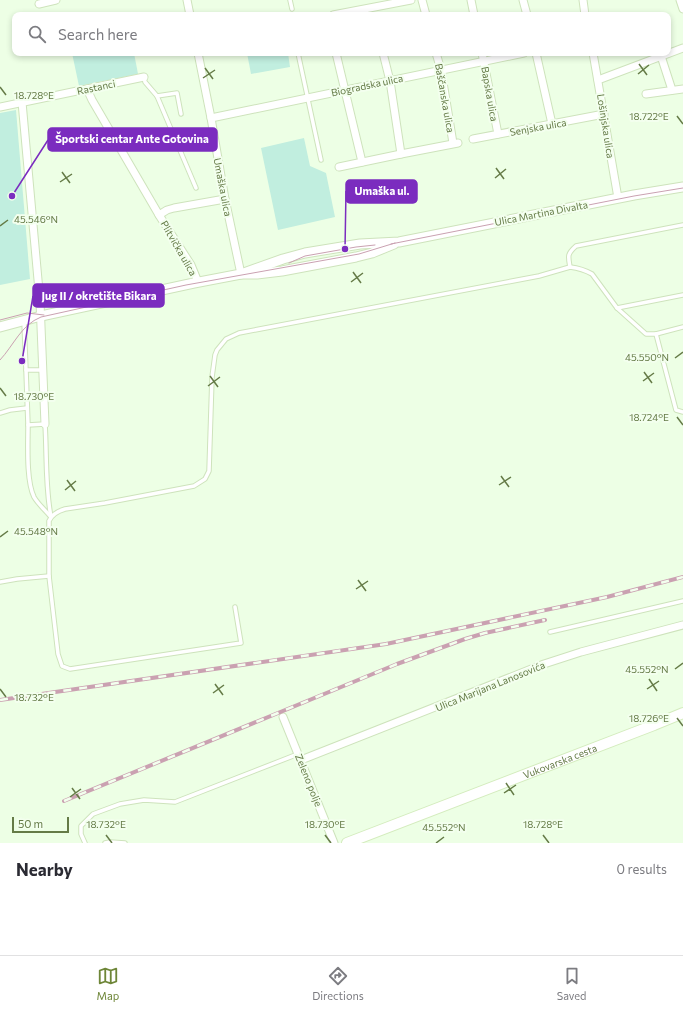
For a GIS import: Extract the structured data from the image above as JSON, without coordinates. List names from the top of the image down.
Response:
{
  "streets": {
    "main road": ["Vukovarska cesta"],
    "street": [
      "Biogradska ulica",
      "Rastanci",
      "Bapska ulica",
      "Baščanska ulica",
      "Lošinjska ulica",
      "Senjska ulica",
      "Umaška ulica",
      "Ulica Martina Divalta",
      "Plitvička ulica",
      "Ulica Marijana Lanosovića",
      "Zeleno polje"
    ]
  },
  "crossings": [
    ["Biogradska ulica", "Bapska ulica"],
    ["Biogradska ulica", "Baščanska ulica"],
    ["Biogradska ulica", "Umaška ulica"],
    ["Rastanci", "Plitvička ulica"],
    ["Bapska ulica", "Senjska ulica"],
    ["Lošinjska ulica", "Senjska ulica"],
    ["Lošinjska ulica", "Ulica Martina Divalta"],
    ["Umaška ulica", "Ulica Martina Divalta"],
    ["Umaška ulica", "Plitvička ulica"],
    ["Ulica Martina Divalta", "Plitvička ulica"],
    ["Ulica Marijana Lanosovića", "Zeleno polje"]
  ],
  "places": ["Športski centar Ante Gotovina", "Umaška ul.", "Jug II / okretište Bikara"],
  "scale_bar": "50 m",
  "page": {
    "search": "Search here",
    "scale": "50 m",
    "heading": ["Nearby", "0 results"],
    "nav": ["Map", "Directions", "Saved"]
  },
  "coordinates": [
    "18.728°E",
    "18.722°E",
    "45.546°N",
    "45.550°N",
    "18.730°E",
    "18.724°E",
    "45.548°N",
    "45.552°N",
    "18.732°E",
    "18.726°E"
  ]
}
